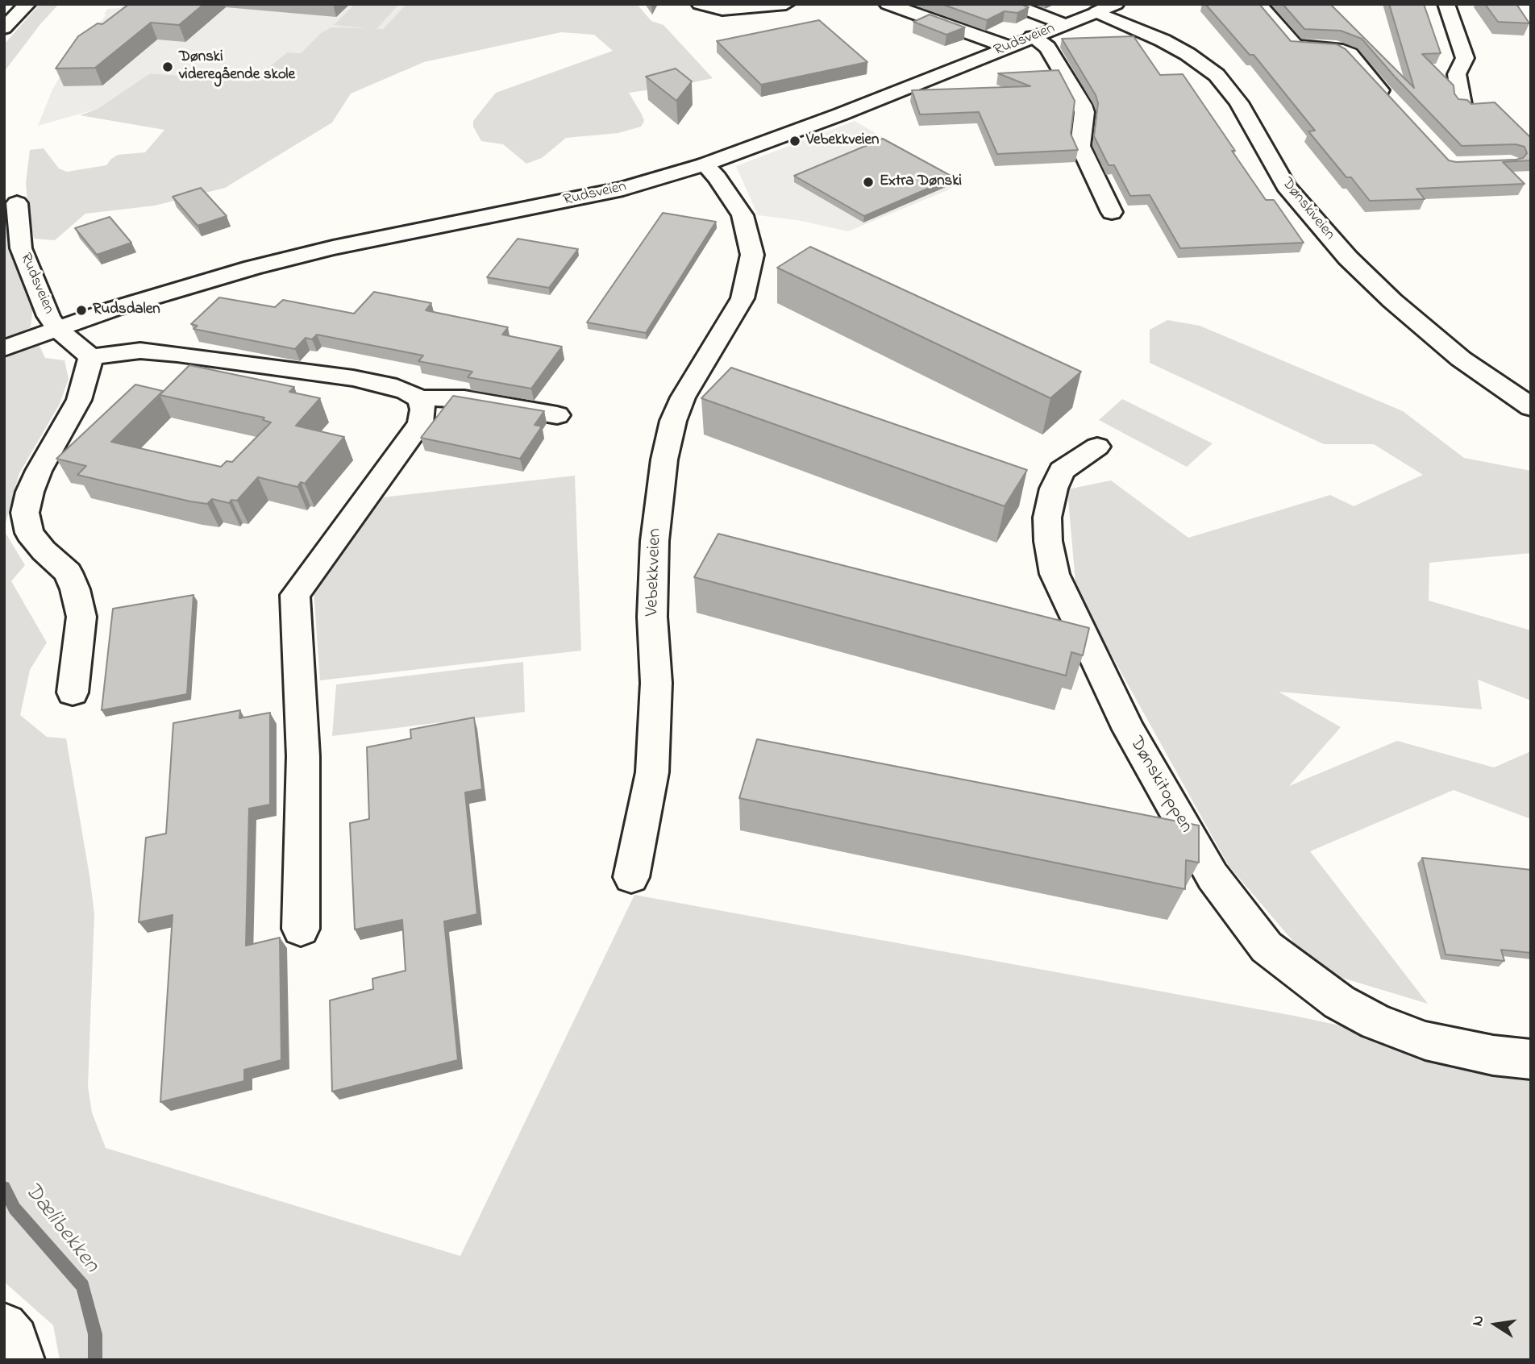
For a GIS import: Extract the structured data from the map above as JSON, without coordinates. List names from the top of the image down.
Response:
{
  "streets": {
    "street": [
      "Rudsveien",
      "Dønskiveien",
      "Vebekkveien",
      "Dønskitoppen"
    ]
  },
  "crossings": [
    ["Rudsveien", "Dønskiveien"],
    ["Rudsveien", "Vebekkveien"]
  ],
  "water": ["Dælibekken"],
  "places": [
    "Dønski videregående skole",
    "Vebekkveien",
    "Extra Dønski",
    "Rudsdalen"
  ],
  "north": "left"
}
